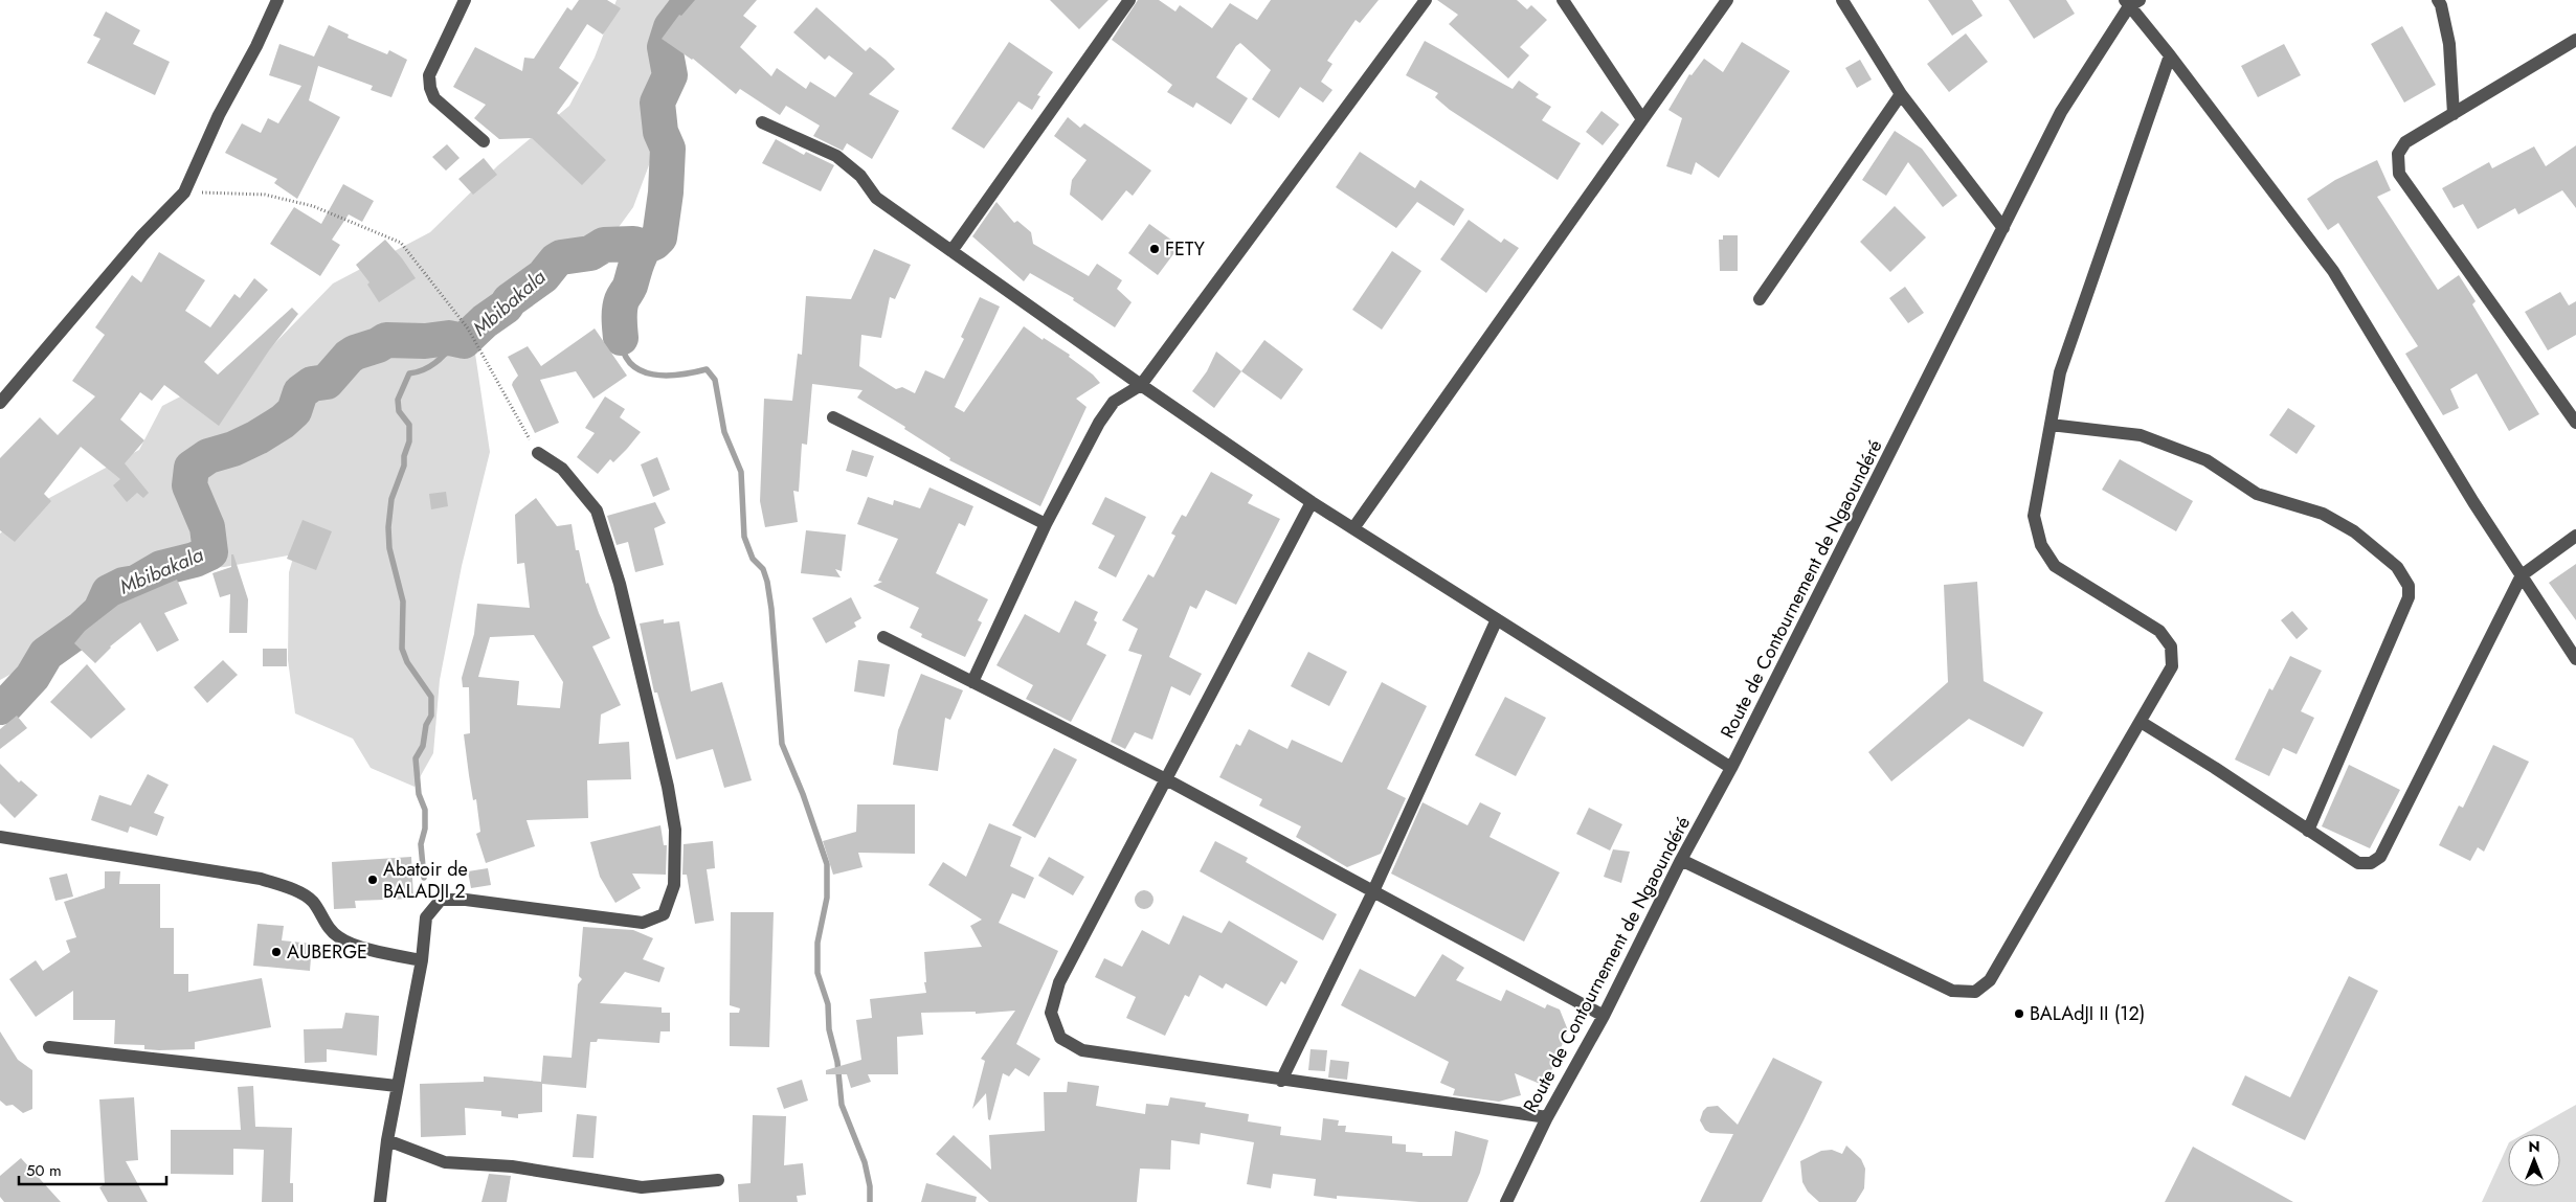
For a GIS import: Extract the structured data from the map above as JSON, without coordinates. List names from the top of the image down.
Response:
{
  "streets": {
    "street": ["Route de Contournement de Ngaoundéré"]
  },
  "water": ["Mbibakala"],
  "places": [
    "FETY",
    "Abatoir de BALADJI 2",
    "AUBERGE",
    "BALAdJI II (12)"
  ],
  "scale_bar": "50 m",
  "north": "top"
}
